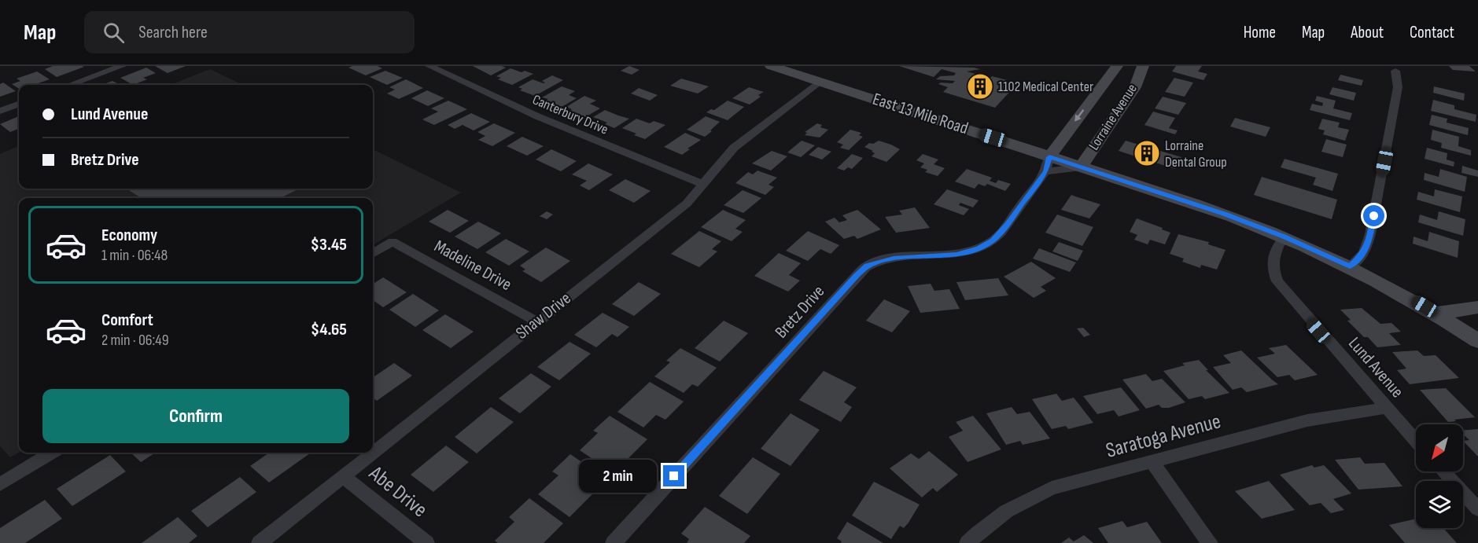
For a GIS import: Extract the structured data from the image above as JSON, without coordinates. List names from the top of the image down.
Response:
{
  "streets": {
    "main road": ["East 13 Mile Road", "Lorraine Avenue"],
    "street": [
      "Canterbury Drive",
      "Madeline Drive",
      "Bretz Drive",
      "Shaw Drive",
      "Lund Avenue",
      "Saratoga Avenue",
      "Abe Drive"
    ]
  },
  "crossings": [
    ["East 13 Mile Road", "Lorraine Avenue"],
    ["East 13 Mile Road", "Bretz Drive"],
    ["East 13 Mile Road", "Shaw Drive"],
    ["East 13 Mile Road", "Lund Avenue"],
    ["Canterbury Drive", "Shaw Drive"],
    ["Lorraine Avenue", "Bretz Drive"],
    ["Madeline Drive", "Shaw Drive"],
    ["Shaw Drive", "Abe Drive"],
    ["Lund Avenue", "Saratoga Avenue"]
  ],
  "places": {
    "building": ["1102 Medical Center", "Lorraine Dental Group"]
  },
  "north": "bottom left",
  "page": {
    "header": "Map",
    "search": "Search here",
    "nav": [
      "Home",
      "Map",
      "About",
      "Contact"
    ],
    "banner": ["Lund Avenue", "Bretz Drive"],
    "list": [
      {
        "name": "Economy",
        "note": "1 min · 06:48",
        "value": "$3.45"
      },
      {
        "name": "Comfort",
        "note": "2 min · 06:49",
        "value": "$4.65"
      }
    ],
    "buttons": "Confirm",
    "bubble": "2 min"
  }
}
